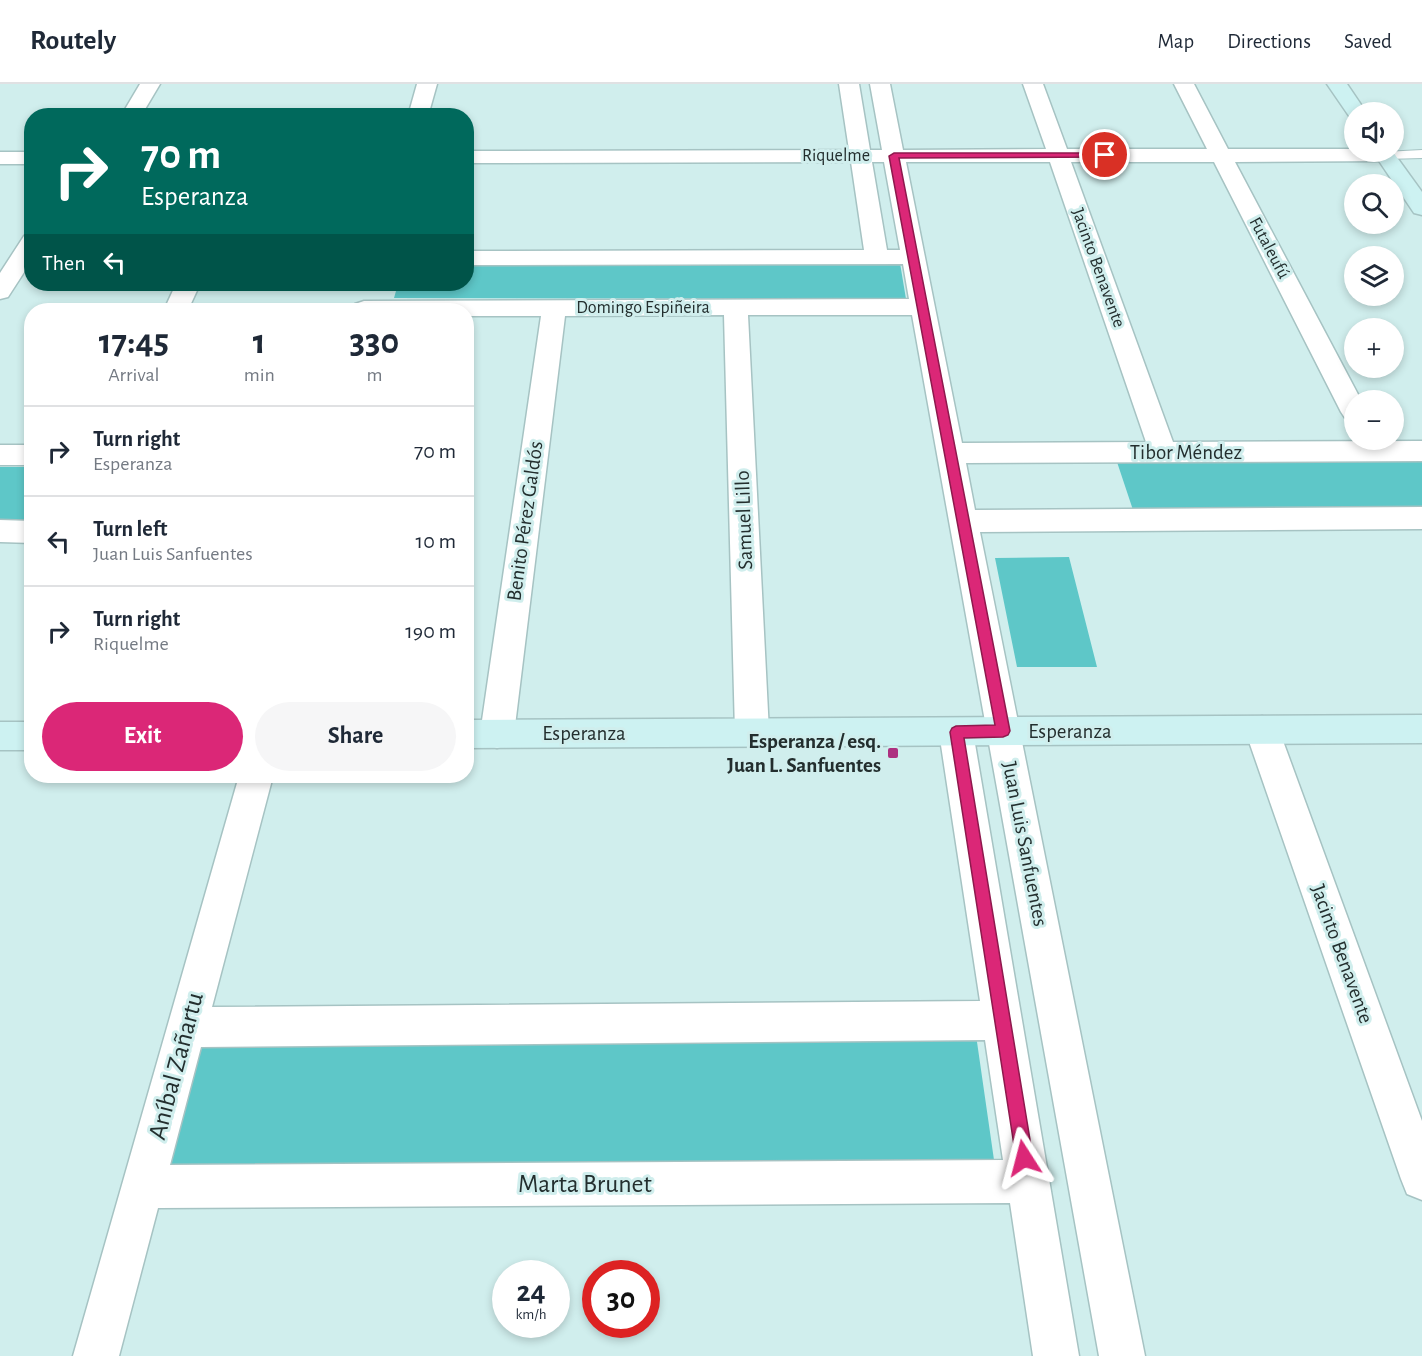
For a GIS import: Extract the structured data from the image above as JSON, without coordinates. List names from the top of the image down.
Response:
{
  "streets": {
    "street": [
      "Riquelme",
      "Futaleufú",
      "Jacinto Benavente",
      "Domingo Espiñeira",
      "Tibor Méndez",
      "Samuel Lillo",
      "Benito Pérez Galdós",
      "Esperanza",
      "Juan Luis Sanfuentes",
      "Aníbal Zañartu",
      "Marta Brunet"
    ]
  },
  "crossings": [
    ["Riquelme", "Futaleufú"],
    ["Riquelme", "Jacinto Benavente"],
    ["Riquelme", "Juan Luis Sanfuentes"],
    ["Jacinto Benavente", "Tibor Méndez"],
    ["Jacinto Benavente", "Esperanza"],
    ["Domingo Espiñeira", "Samuel Lillo"],
    ["Domingo Espiñeira", "Benito Pérez Galdós"],
    ["Domingo Espiñeira", "Juan Luis Sanfuentes"],
    ["Tibor Méndez", "Juan Luis Sanfuentes"],
    ["Samuel Lillo", "Esperanza"],
    ["Benito Pérez Galdós", "Esperanza"],
    ["Esperanza", "Juan Luis Sanfuentes"],
    ["Aníbal Zañartu", "Marta Brunet"]
  ],
  "places": {
    "transit": ["Esperanza / esq. Juan L. Sanfuentes"]
  },
  "page": {
    "header": "Routely",
    "nav": ["Map", "Directions", "Saved"],
    "map_buttons": ["+", "−"],
    "turn": ["70 m", "Esperanza"],
    "then": "Then",
    "eta": [
      "17:45",
      "Arrival",
      "1",
      "min",
      "330",
      "m"
    ],
    "list": [
      {
        "name": "Turn right",
        "note": "Esperanza",
        "value": "70 m"
      },
      {
        "name": "Turn left",
        "note": "Juan Luis Sanfuentes",
        "value": "10 m"
      },
      {
        "name": "Turn right",
        "note": "Riquelme",
        "value": "190 m"
      }
    ],
    "buttons": ["Exit", "Share"],
    "speed": "24 km/h",
    "limit": "30"
  }
}
